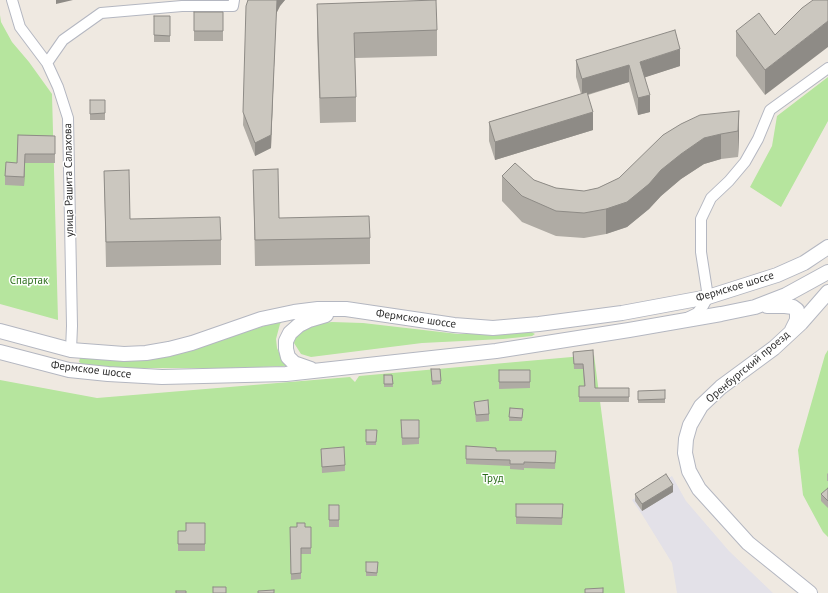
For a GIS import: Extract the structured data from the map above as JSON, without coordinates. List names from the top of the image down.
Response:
{
  "streets": {
    "main road": ["Фермское шоссе", "Оренбургский проезд"],
    "street": ["улица Рашита Салахова"]
  },
  "crossings": [
    ["улица Рашита Салахова", "Фермское шоссе"],
    ["Фермское шоссе", "Оренбургский проезд"]
  ],
  "parks": ["Спартак", "Труд"]
}
